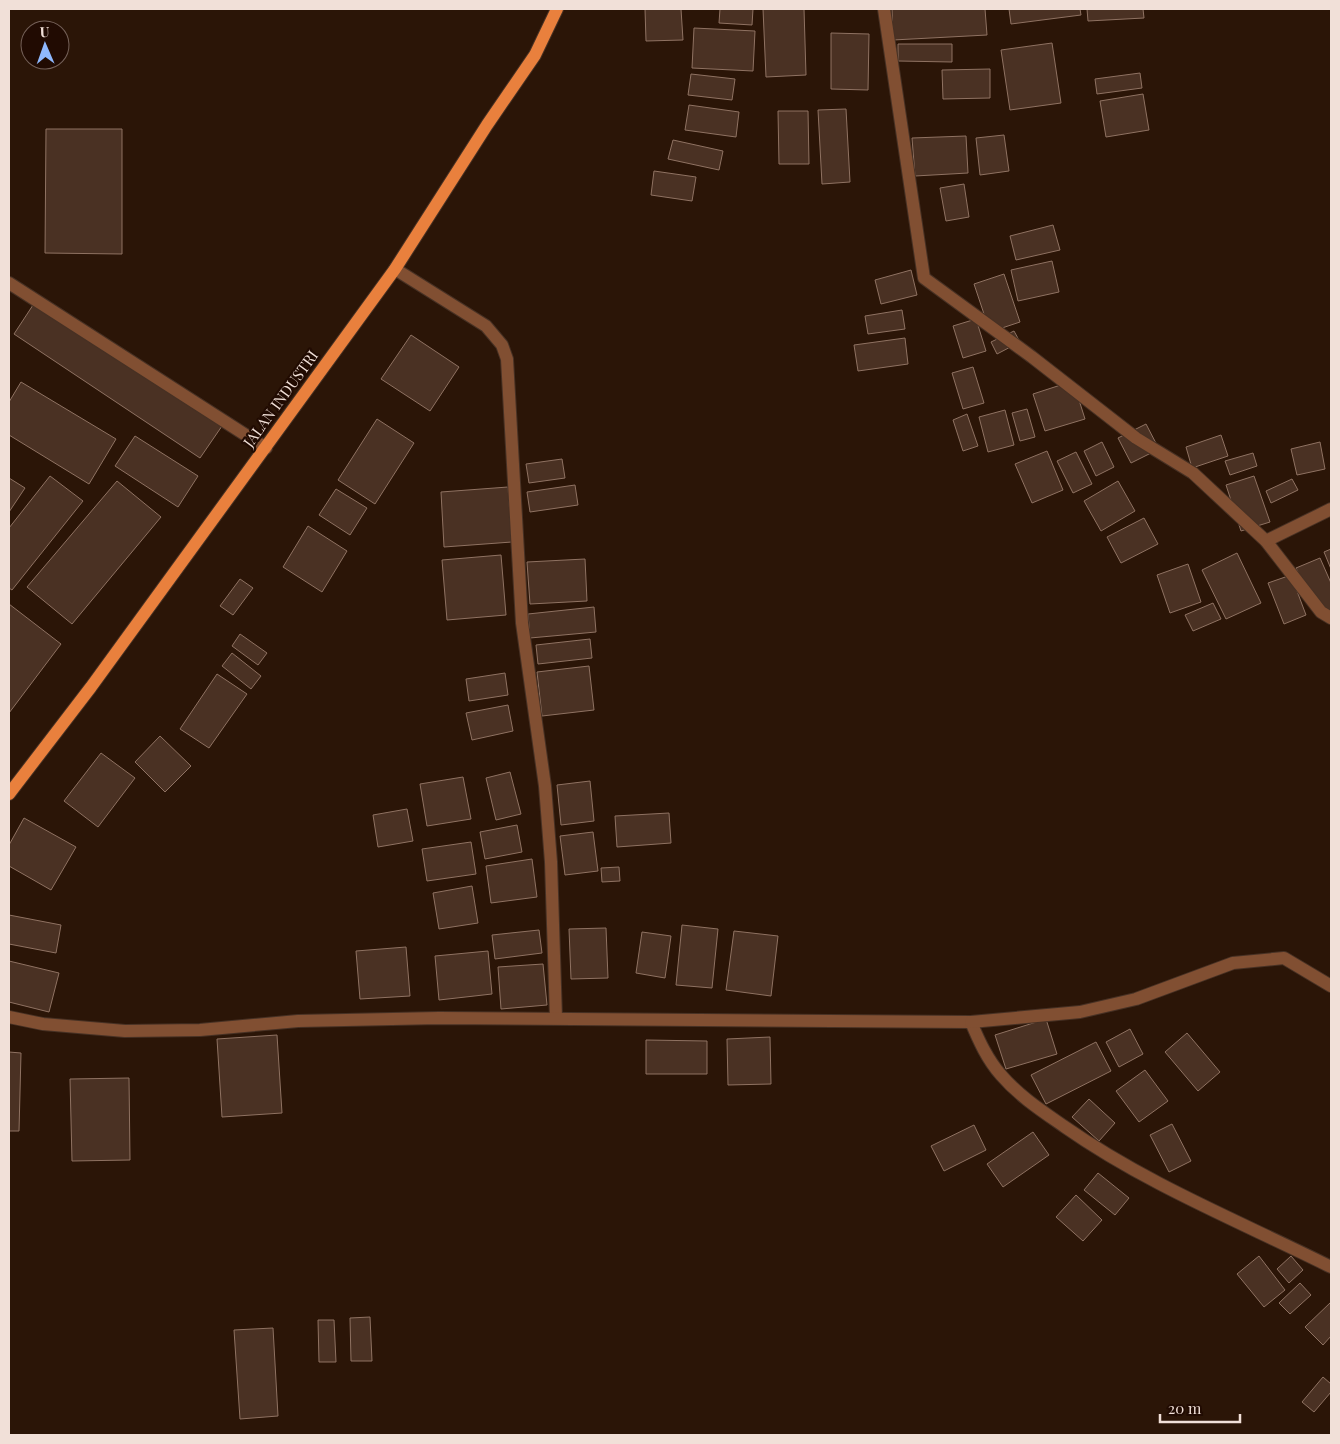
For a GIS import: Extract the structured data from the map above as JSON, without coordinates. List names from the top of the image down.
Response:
{
  "streets": {
    "main road": ["JALAN INDUSTRI"]
  },
  "scale_bar": "20 m",
  "north": "top"
}
